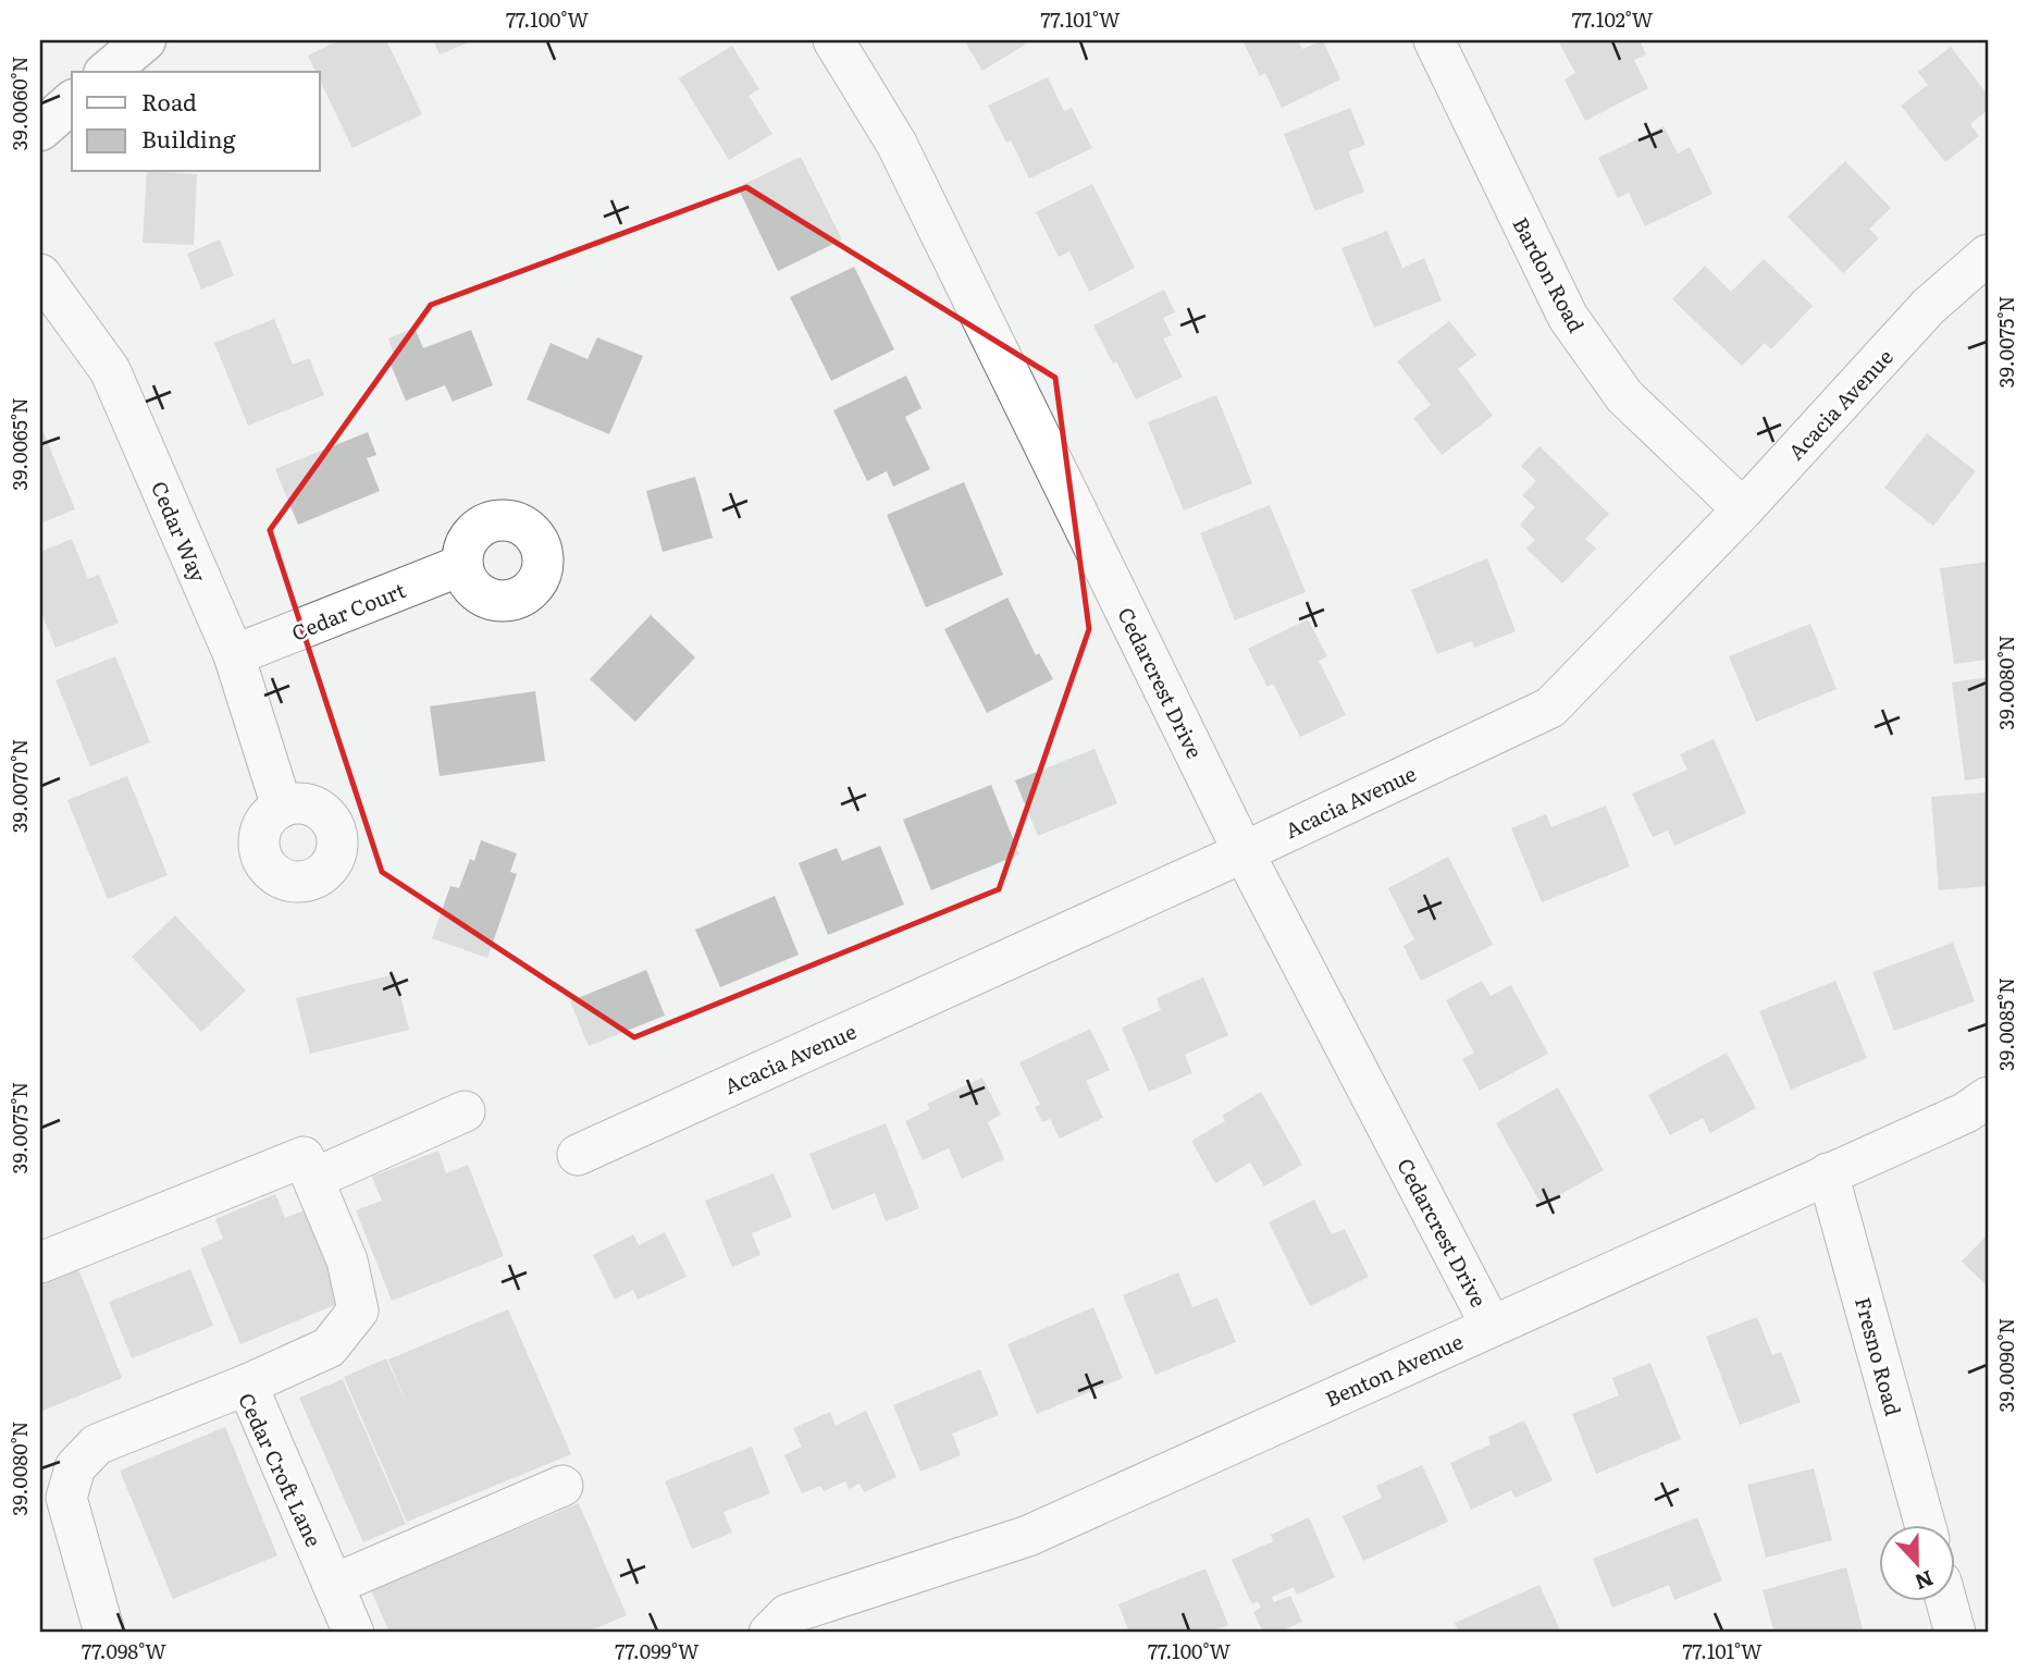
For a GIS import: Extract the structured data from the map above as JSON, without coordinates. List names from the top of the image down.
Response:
{
  "streets": {
    "street": [
      "Bardon Road",
      "Acacia Avenue",
      "Cedar Way",
      "Cedar Court",
      "Cedarcrest Drive",
      "Fresno Road",
      "Benton Avenue",
      "Cedar Croft Lane"
    ]
  },
  "crossings": [
    ["Bardon Road", "Acacia Avenue"],
    ["Acacia Avenue", "Cedarcrest Drive"],
    ["Cedar Way", "Cedar Court"],
    ["Cedarcrest Drive", "Benton Avenue"],
    ["Fresno Road", "Benton Avenue"]
  ],
  "legend": ["Road", "Building"],
  "north": "bottom",
  "coordinates": [
    "77.100°W",
    "77.101°W",
    "77.102°W",
    "39.0060°N",
    "39.0075°N",
    "39.0065°N",
    "39.0080°N",
    "39.0070°N",
    "39.0085°N",
    "39.0090°N",
    "77.098°W",
    "77.099°W"
  ]
}
